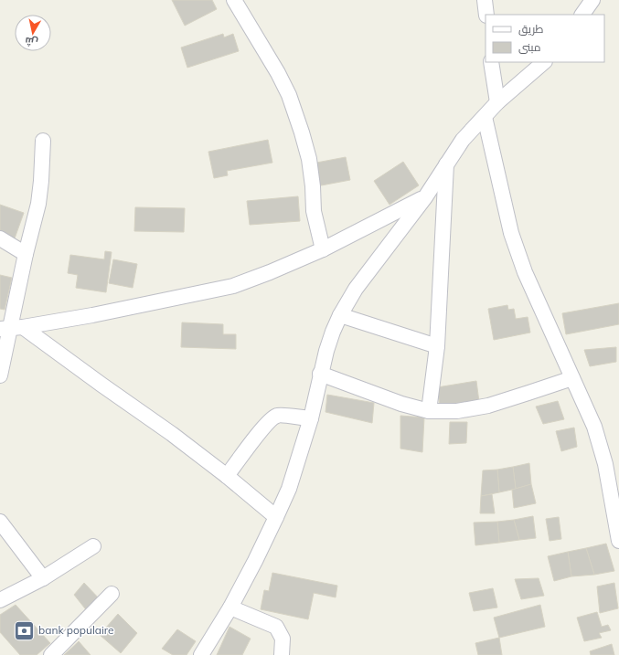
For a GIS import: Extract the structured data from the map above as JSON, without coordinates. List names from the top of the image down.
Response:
{
  "places": {
    "bank": ["bank populaire"]
  },
  "legend": ["طريق", "مبنى"],
  "north": "bottom"
}
